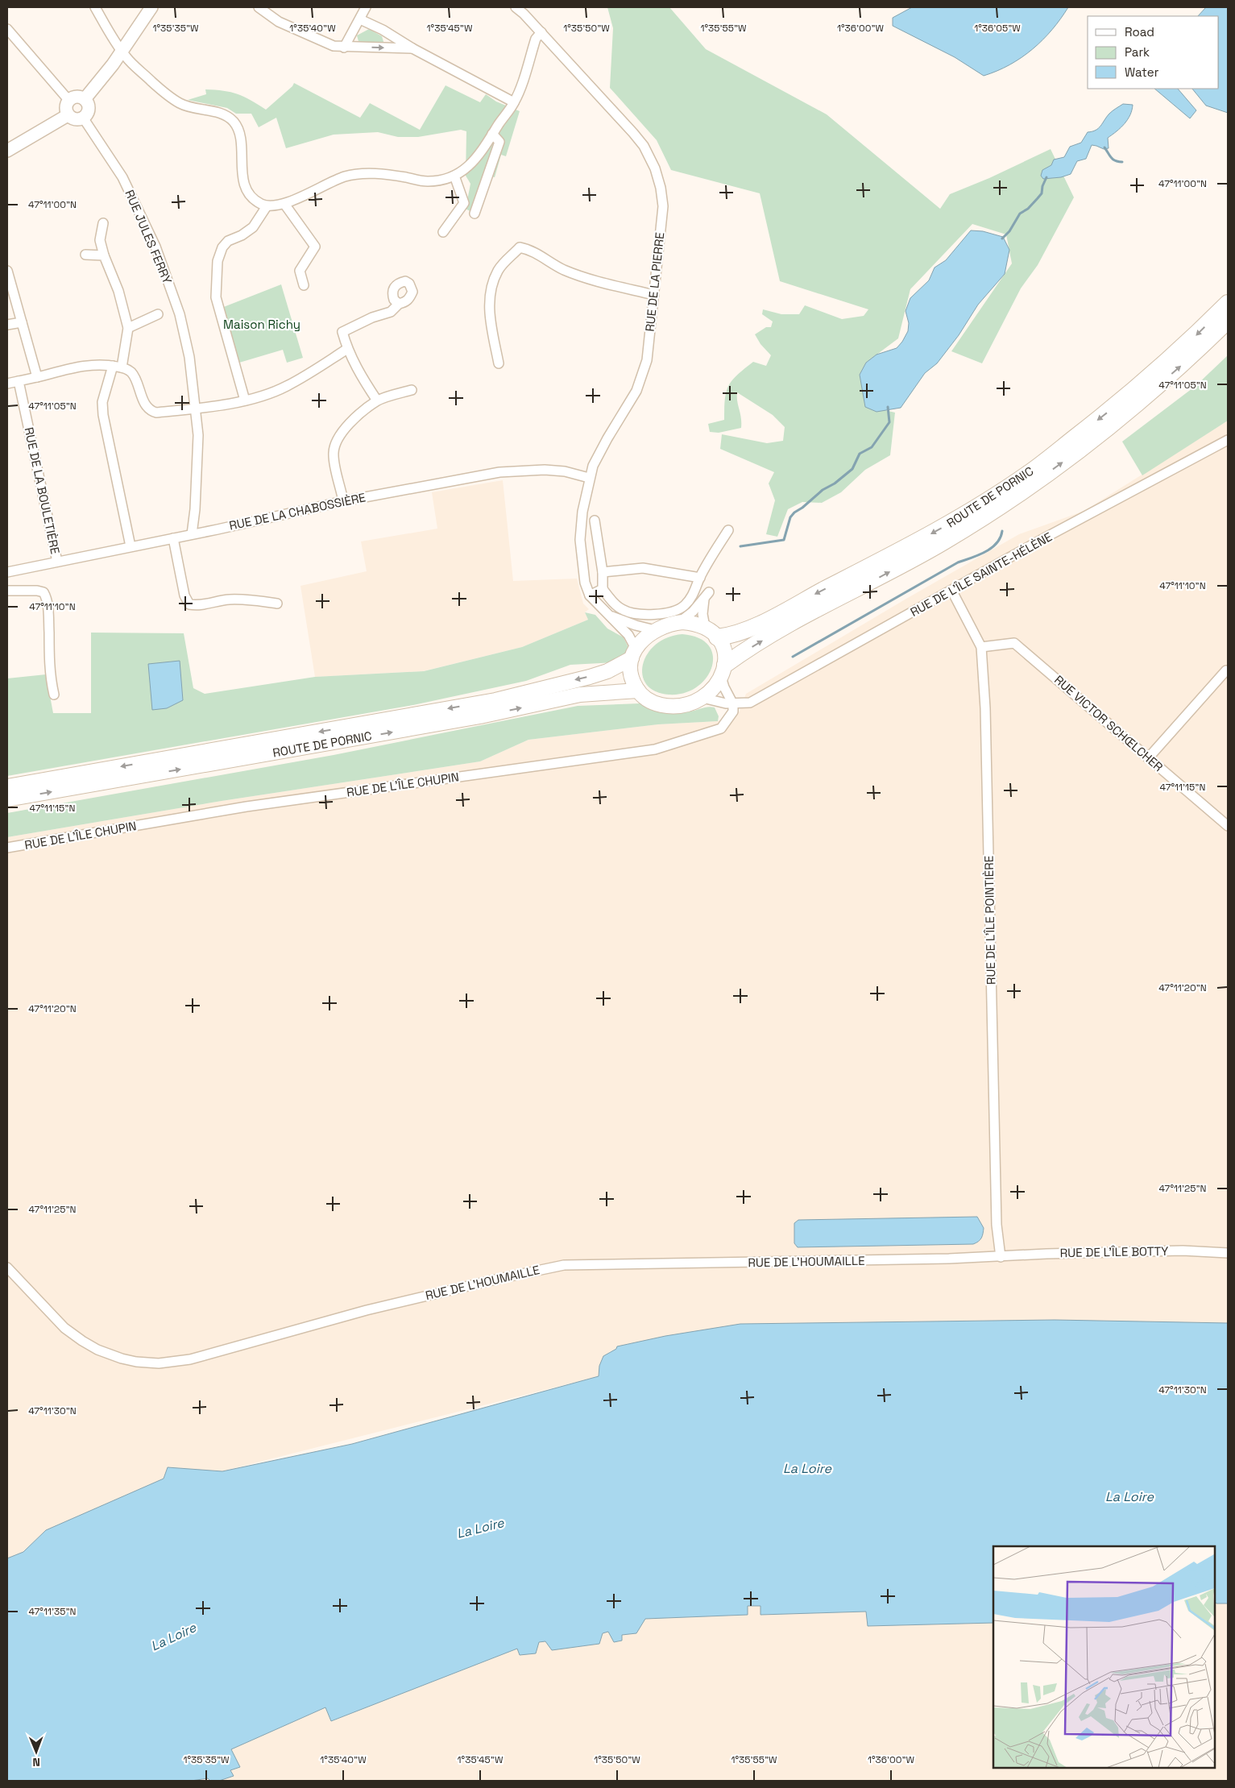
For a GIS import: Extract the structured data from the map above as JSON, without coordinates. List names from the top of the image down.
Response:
{
  "streets": {
    "highway": ["ROUTE DE PORNIC"],
    "street": [
      "RUE JULES FERRY",
      "RUE DE LA PIERRE",
      "RUE DE LA BOULETIÈRE",
      "RUE DE LA CHABOSSIÈRE",
      "RUE DE L'ÎLE SAINTE-HÉLÈNE",
      "RUE VICTOR SCHŒLCHER",
      "RUE DE L'ÎLE CHUPIN",
      "RUE DE L'ÎLE POINTIÈRE",
      "RUE DE L'ÎLE BOTTY",
      "RUE DE L'HOUMAILLE"
    ]
  },
  "crossings": [
    ["RUE JULES FERRY", "RUE DE LA CHABOSSIÈRE"],
    ["RUE DE LA PIERRE", "ROUTE DE PORNIC"],
    ["RUE DE LA PIERRE", "RUE DE LA CHABOSSIÈRE"],
    ["RUE DE LA BOULETIÈRE", "RUE DE LA CHABOSSIÈRE"],
    ["RUE DE L'ÎLE SAINTE-HÉLÈNE", "RUE DE L'ÎLE CHUPIN"],
    ["RUE DE L'ÎLE SAINTE-HÉLÈNE", "RUE DE L'ÎLE POINTIÈRE"],
    ["RUE VICTOR SCHŒLCHER", "RUE DE L'ÎLE POINTIÈRE"],
    ["RUE DE L'ÎLE POINTIÈRE", "RUE DE L'ÎLE BOTTY"],
    ["RUE DE L'ÎLE POINTIÈRE", "RUE DE L'HOUMAILLE"],
    ["RUE DE L'ÎLE BOTTY", "RUE DE L'HOUMAILLE"]
  ],
  "water": ["La Loire"],
  "parks": ["Maison Richy"],
  "legend": ["Road", "Park", "Water"],
  "north": "bottom",
  "coordinates": [
    "1°35'35\"W",
    "1°35'40\"W",
    "1°35'45\"W",
    "1°35'50\"W",
    "1°35'55\"W",
    "1°36'00\"W",
    "1°36'05\"W",
    "47°11'00\"N",
    "47°11'05\"N",
    "47°11'10\"N",
    "47°11'15\"N",
    "47°11'20\"N",
    "47°11'25\"N",
    "47°11'30\"N",
    "47°11'35\"N"
  ]
}
